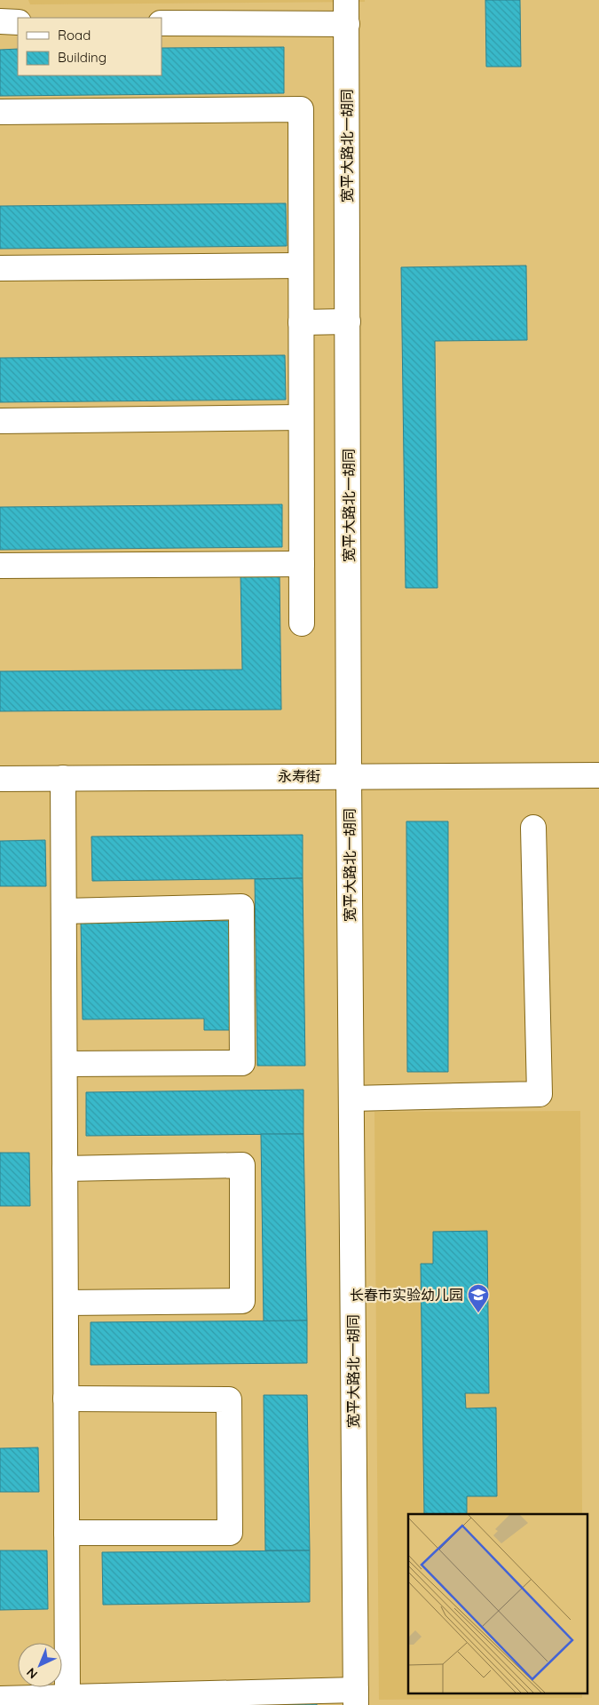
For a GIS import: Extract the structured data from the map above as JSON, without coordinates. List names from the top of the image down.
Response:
{
  "streets": {
    "street": ["宽平大路北一胡同", "永寿街"]
  },
  "crossings": [
    ["宽平大路北一胡同", "永寿街"]
  ],
  "places": {
    "school or university": ["长春市实验幼儿园"]
  },
  "legend": ["Road", "Building"],
  "north": "bottom left"
}
